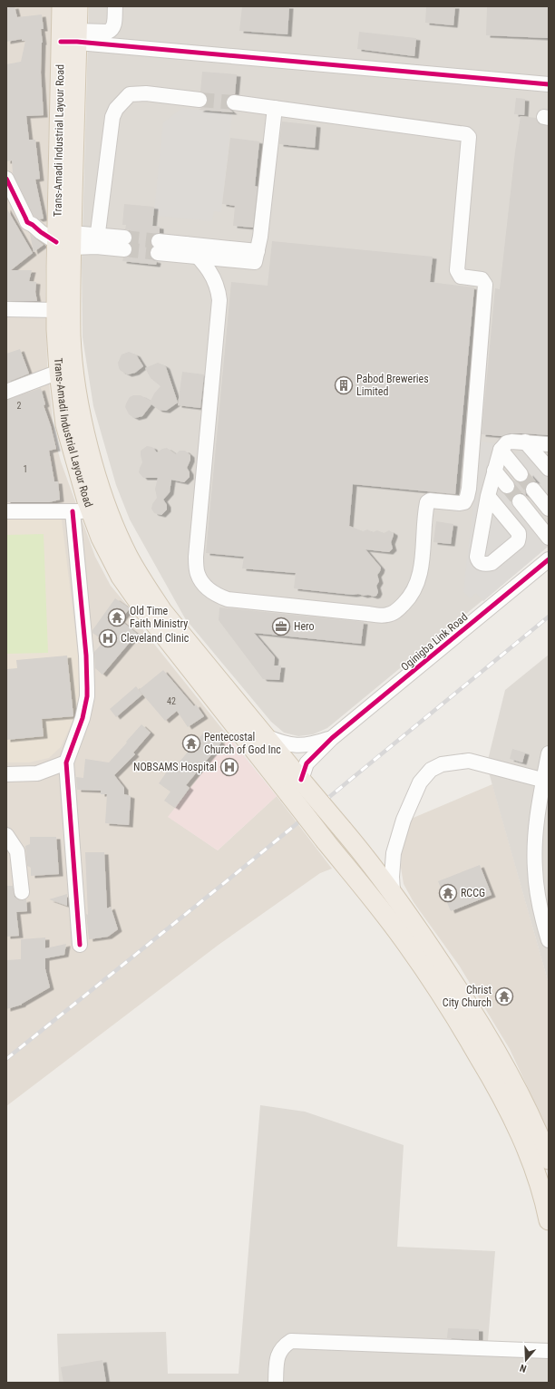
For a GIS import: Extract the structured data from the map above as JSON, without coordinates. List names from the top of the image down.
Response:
{
  "streets": {
    "main road": ["Trans-Amadi Industrial Layour Road"],
    "street": ["Oginigba Link Road"]
  },
  "crossings": [
    ["Trans-Amadi Industrial Layour Road", "Oginigba Link Road"]
  ],
  "places": {
    "building": ["Pabod Breweries Limited"],
    "temple": [
      "Old Time Faith Ministry",
      "Pentecostal Church of God Inc",
      "RCCG",
      "Christ City Church"
    ],
    "office": ["Hero"],
    "hospital": ["Cleveland Clinic", "NOBSAMS Hospital"]
  },
  "house_numbers": ["2", "1", "42"],
  "north": "bottom"
}
